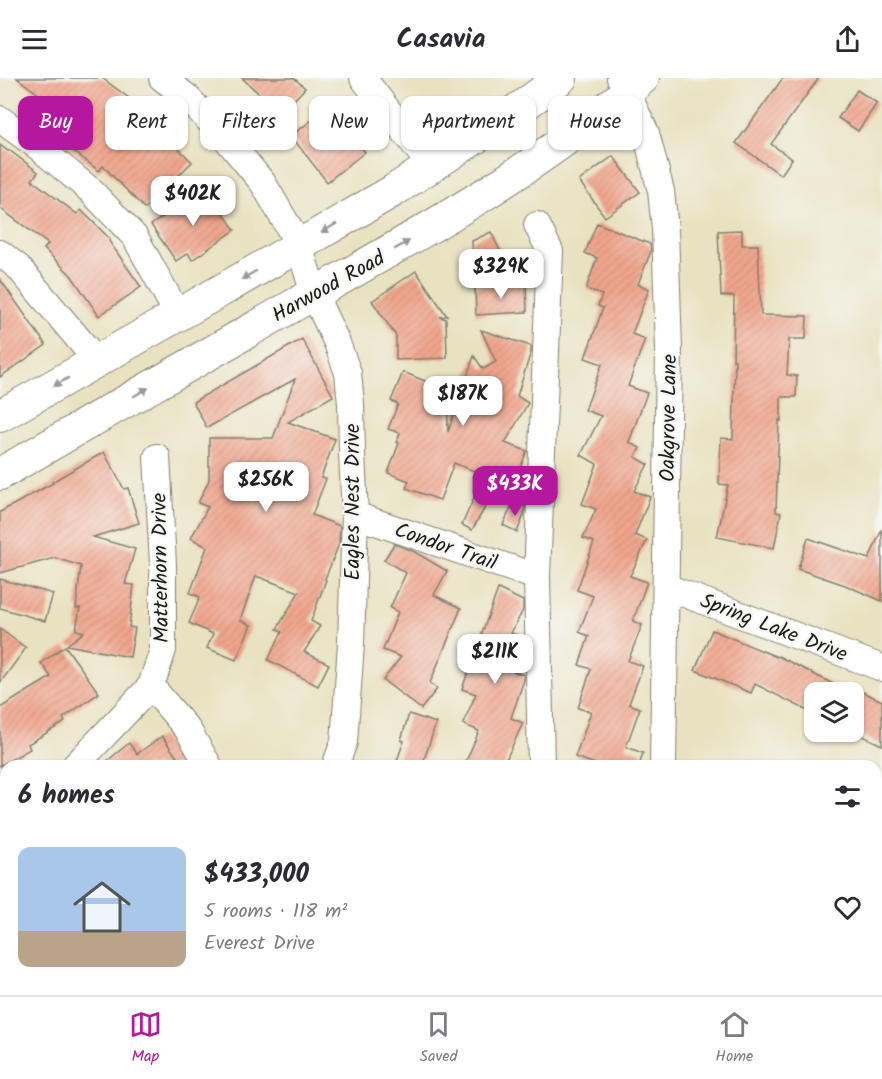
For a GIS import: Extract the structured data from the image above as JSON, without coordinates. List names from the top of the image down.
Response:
{
  "streets": {
    "main road": ["Harwood Road"],
    "street": [
      "Oakgrove Lane",
      "Eagles Nest Drive",
      "Condor Trail",
      "Matterhorn Drive",
      "Spring Lake Drive"
    ]
  },
  "crossings": [
    ["Harwood Road", "Oakgrove Lane"],
    ["Harwood Road", "Eagles Nest Drive"],
    ["Oakgrove Lane", "Spring Lake Drive"],
    ["Eagles Nest Drive", "Condor Trail"]
  ],
  "page": {
    "header": "Casavia",
    "chip": [
      "Buy",
      "Rent",
      "Filters",
      "New",
      "Apartment",
      "House"
    ],
    "price": [
      "$402K",
      "$329K",
      "$187K",
      "$256K",
      "$433K",
      "$211K"
    ],
    "heading": "6 homes",
    "list": [
      {
        "name": "$433,000",
        "note": "5 rooms · 118 m² · Everest Drive"
      }
    ],
    "tabs": ["Map", "Saved", "Home"]
  }
}
